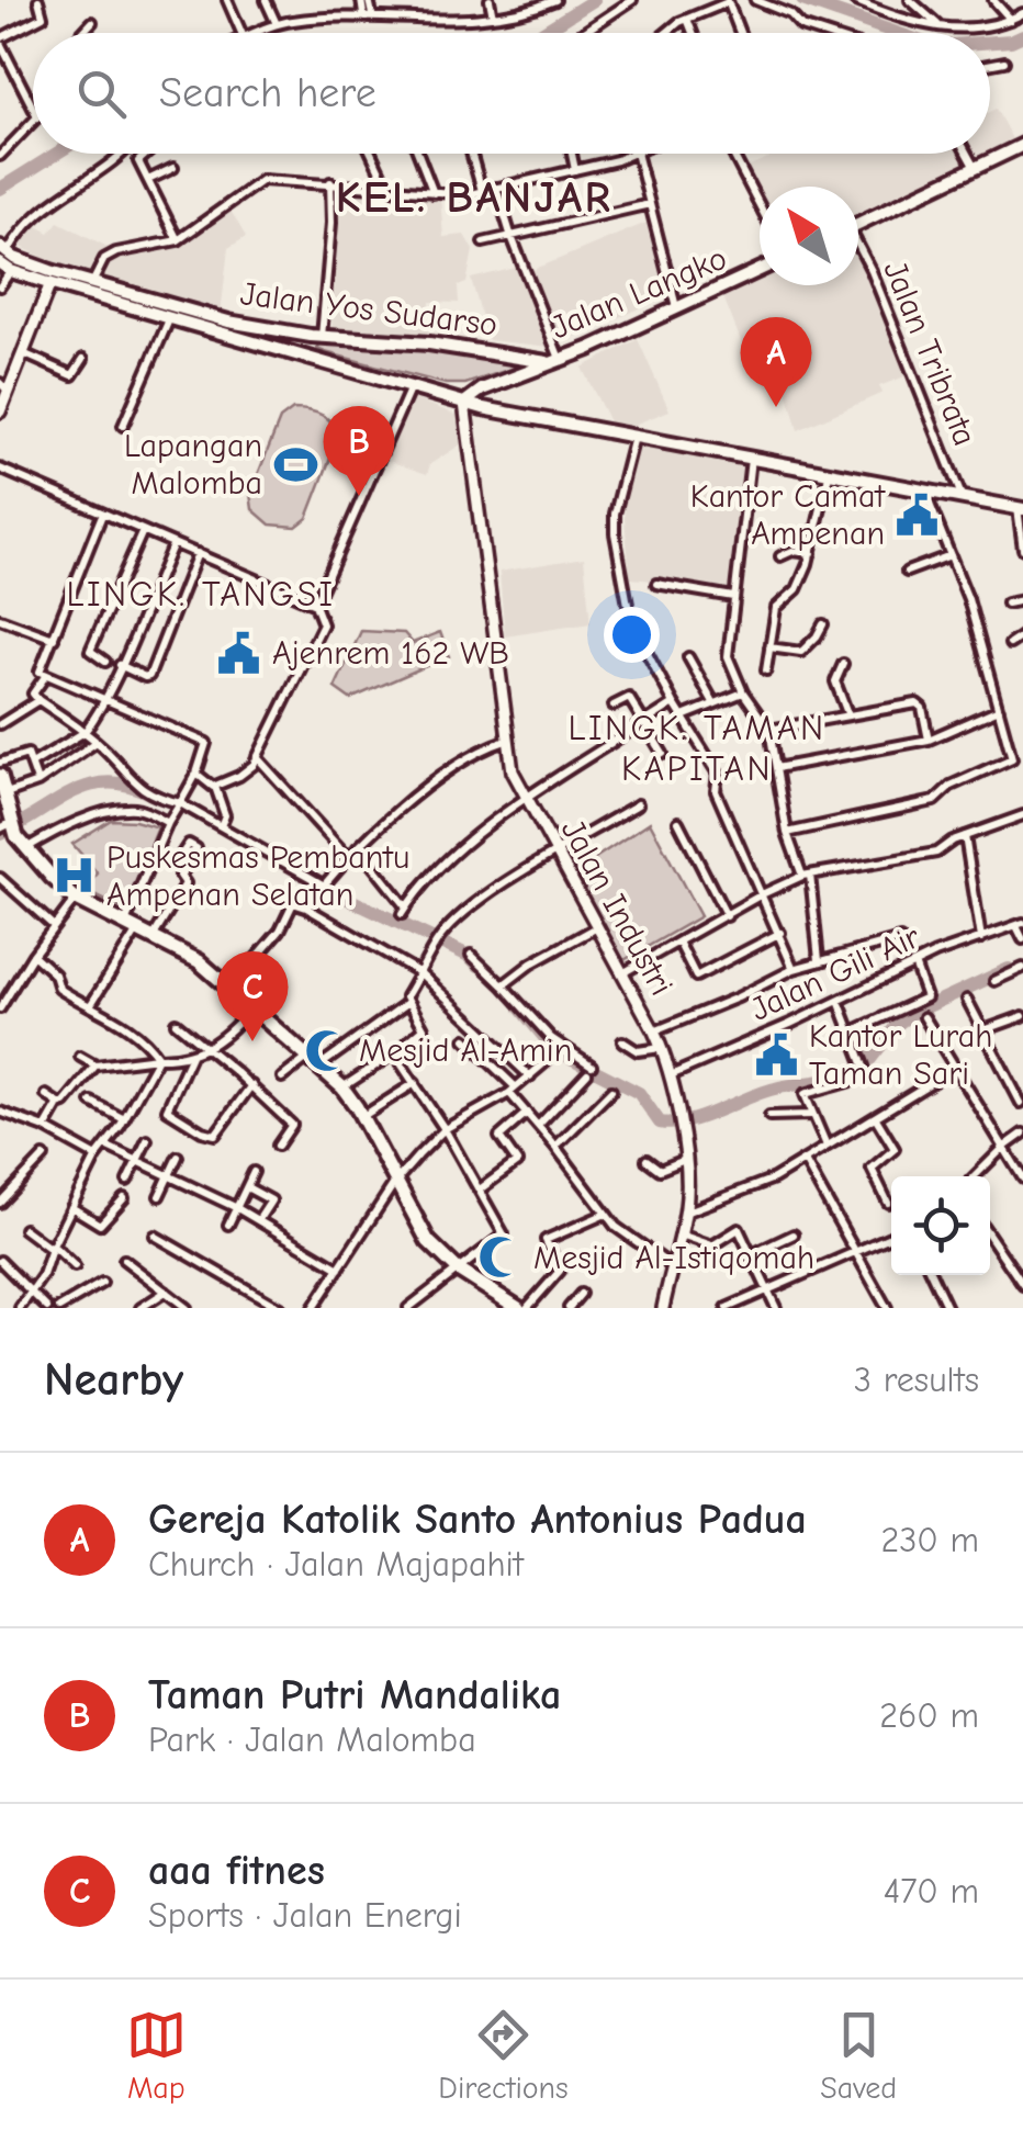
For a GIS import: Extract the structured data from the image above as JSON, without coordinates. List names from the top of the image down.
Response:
{
  "streets": {
    "main road": ["Jalan Langko", "Jalan Yos Sudarso"],
    "street": ["Jalan Tribrata", "Jalan Industri", "Jalan Gili Air"]
  },
  "crossings": [
    ["Jalan Langko", "Jalan Yos Sudarso"],
    ["Jalan Langko", "Jalan Industri"],
    ["Jalan Yos Sudarso", "Jalan Tribrata"],
    ["Jalan Yos Sudarso", "Jalan Industri"],
    ["Jalan Industri", "Jalan Gili Air"]
  ],
  "districts": ["KEL. BANJAR", "LINGK. TANGSI", "LINGK. TAMAN KAPITAN"],
  "places": {
    "sports": ["Lapangan Malomba"],
    "public building": ["Kantor Camat Ampenan", "Ajenrem 162 WB", "Kantor Lurah Taman Sari"],
    "hospital": ["Puskesmas Pembantu Ampenan Selatan"],
    "mosque": ["Mesjid Al-Amin", "Mesjid Al-Istiqomah"]
  },
  "north": "top left",
  "page": {
    "search": "Search here",
    "pins": ["A", "B", "C"],
    "heading": ["Nearby", "3 results"],
    "list": [
      {
        "mark": "A",
        "name": "Gereja Katolik Santo Antonius Padua",
        "note": "Church · Jalan Majapahit",
        "value": "230 m"
      },
      {
        "mark": "B",
        "name": "Taman Putri Mandalika",
        "note": "Park · Jalan Malomba",
        "value": "260 m"
      },
      {
        "mark": "C",
        "name": "aaa fitnes",
        "note": "Sports · Jalan Energi",
        "value": "470 m"
      }
    ],
    "nav": ["Map", "Directions", "Saved"]
  }
}
